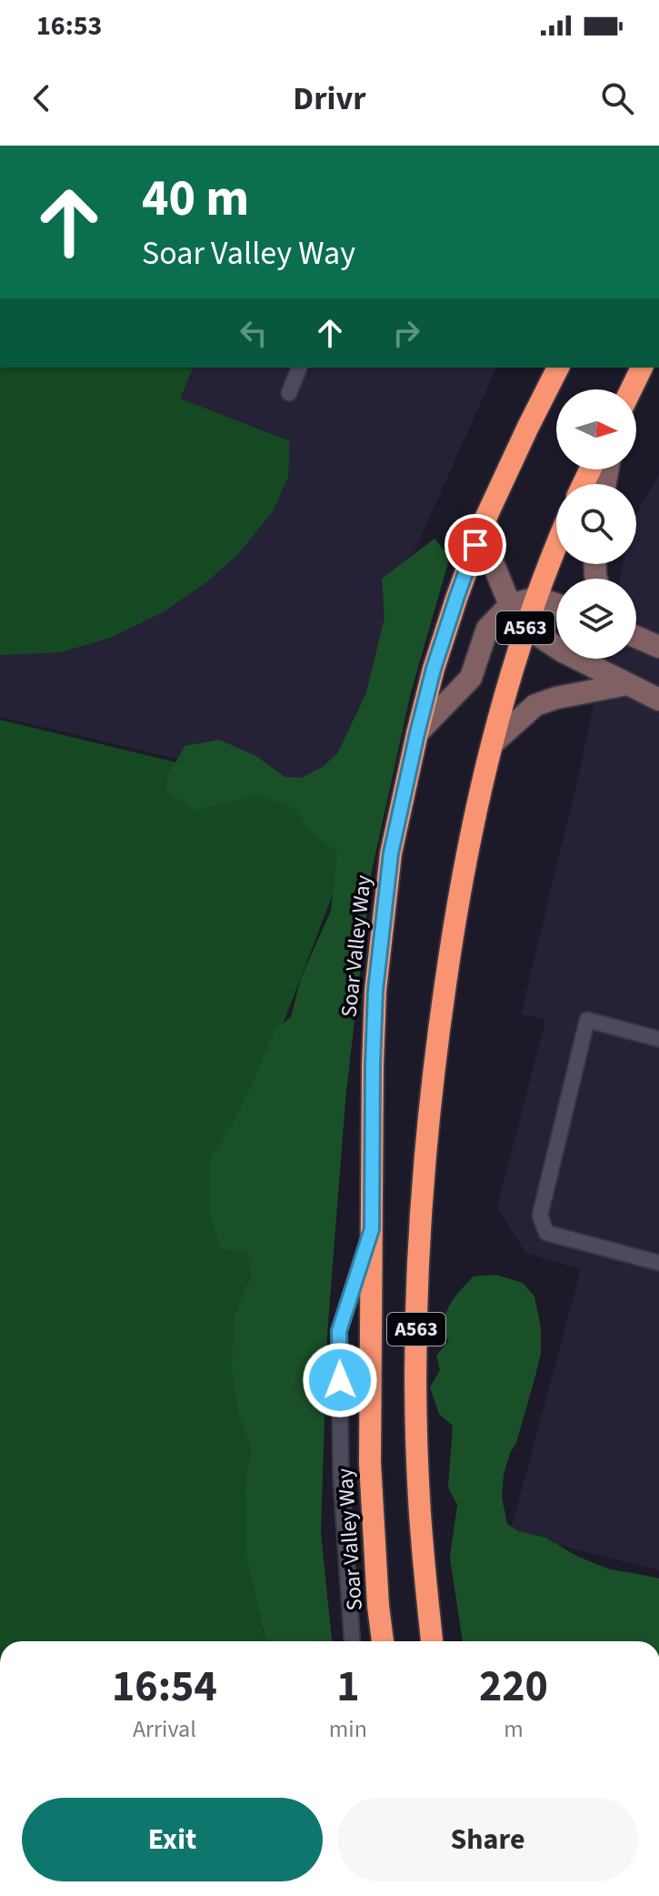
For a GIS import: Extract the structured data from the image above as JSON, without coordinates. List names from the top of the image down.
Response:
{
  "streets": {
    "highway": ["A563", "Soar Valley Way"]
  },
  "north": "right",
  "page": {
    "status": "16:53",
    "header": "Drivr",
    "turn": ["40 m", "Soar Valley Way"],
    "eta": [
      "16:54",
      "Arrival",
      "1",
      "min",
      "220",
      "m"
    ],
    "buttons": ["Exit", "Share"]
  }
}
